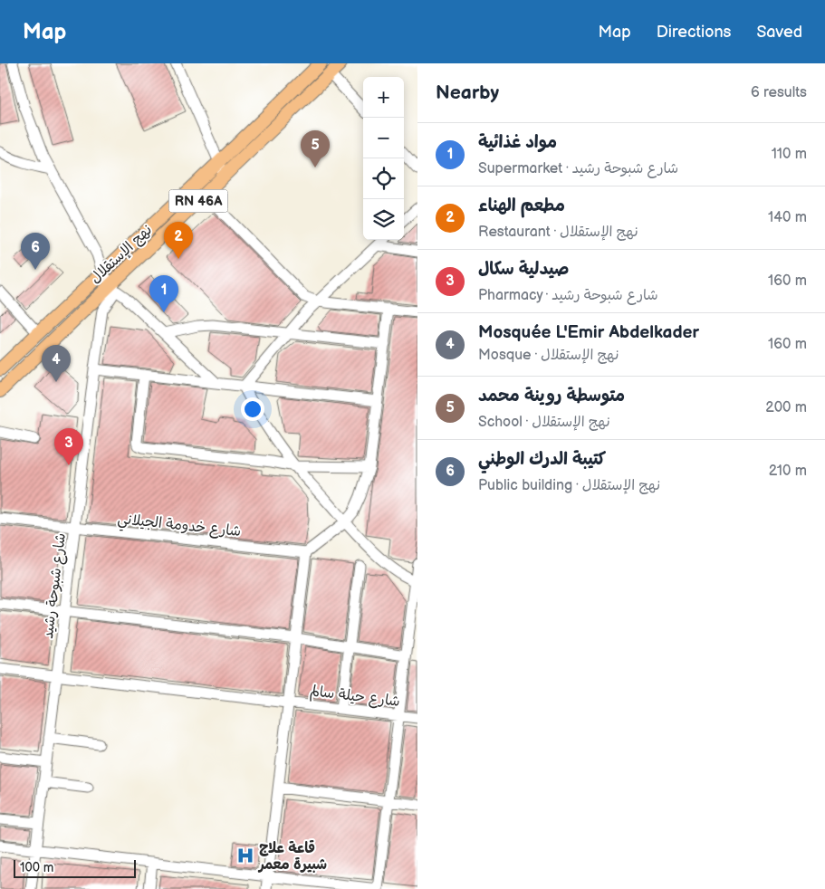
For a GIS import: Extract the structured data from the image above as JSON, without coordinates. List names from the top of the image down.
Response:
{
  "streets": {
    "main road": ["RN 46A", "نهج الإستقلال"],
    "street": ["شارع خدومة الجيلاني", "شارع شبوحة رشيد", "شارع حيلة سالم"]
  },
  "crossings": [
    ["نهج الإستقلال", "شارع شبوحة رشيد"],
    ["شارع خدومة الجيلاني", "شارع شبوحة رشيد"],
    ["شارع شبوحة رشيد", "شارع حيلة سالم"]
  ],
  "places": {
    "hospital": ["قاعة علاج شبيرة معمر"]
  },
  "scale_bar": "100 m",
  "page": {
    "header": "Map",
    "nav": ["Map", "Directions", "Saved"],
    "heading": ["Nearby", "6 results"],
    "map_buttons": ["+", "−"],
    "list": [
      {
        "mark": "1",
        "name": "مواد غذائية",
        "note": "Supermarket · شارع شبوحة رشيد",
        "value": "110 m"
      },
      {
        "mark": "2",
        "name": "مطعم الهناء",
        "note": "Restaurant · نهج الإستقلال",
        "value": "140 m"
      },
      {
        "mark": "3",
        "name": "صيدلية سكال",
        "note": "Pharmacy · شارع شبوحة رشيد",
        "value": "160 m"
      },
      {
        "mark": "4",
        "name": "Mosquée L'Emir Abdelkader",
        "note": "Mosque · نهج الإستقلال",
        "value": "160 m"
      },
      {
        "mark": "5",
        "name": "متوسطة روينة محمد",
        "note": "School · نهج الإستقلال",
        "value": "200 m"
      },
      {
        "mark": "6",
        "name": "كتيبة الدرك الوطني",
        "note": "Public building · نهج الإستقلال",
        "value": "210 m"
      }
    ],
    "pins": [
      "5",
      "2",
      "6",
      "1",
      "4",
      "3"
    ],
    "scale": "100 m"
  }
}
